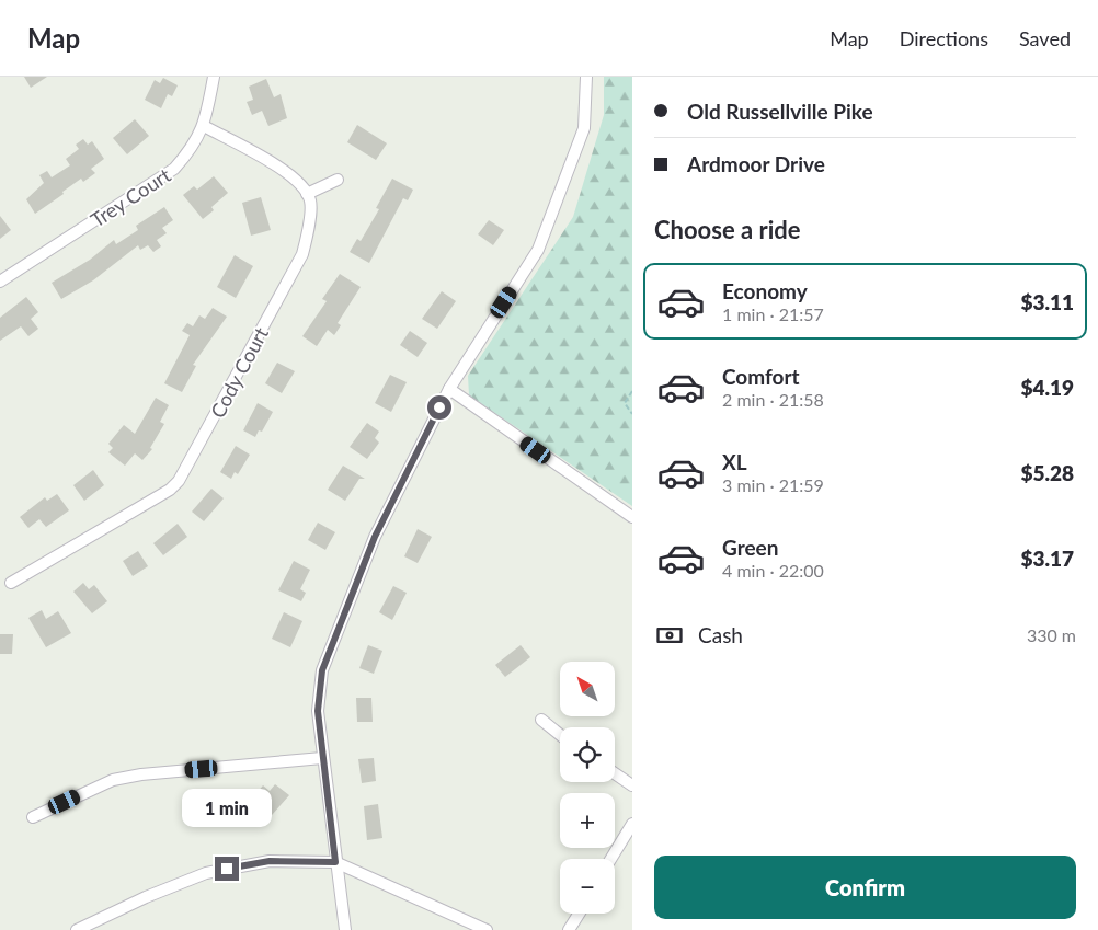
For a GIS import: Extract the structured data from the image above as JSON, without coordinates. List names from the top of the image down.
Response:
{
  "streets": {
    "street": ["Trey Court", "Cody Court"]
  },
  "north": "top left",
  "page": {
    "header": "Map",
    "nav": ["Map", "Directions", "Saved"],
    "banner": ["Old Russellville Pike", "Ardmoor Drive"],
    "heading": "Choose a ride",
    "list": [
      {
        "name": "Economy",
        "note": "1 min · 21:57",
        "value": "$3.11"
      },
      {
        "name": "Comfort",
        "note": "2 min · 21:58",
        "value": "$4.19"
      },
      {
        "name": "XL",
        "note": "3 min · 21:59",
        "value": "$5.28"
      },
      {
        "name": "Green",
        "note": "4 min · 22:00",
        "value": "$3.17"
      }
    ],
    "pay": ["Cash", "330 m"],
    "map_buttons": ["+", "−"],
    "bubble": "1 min",
    "buttons": "Confirm"
  }
}
